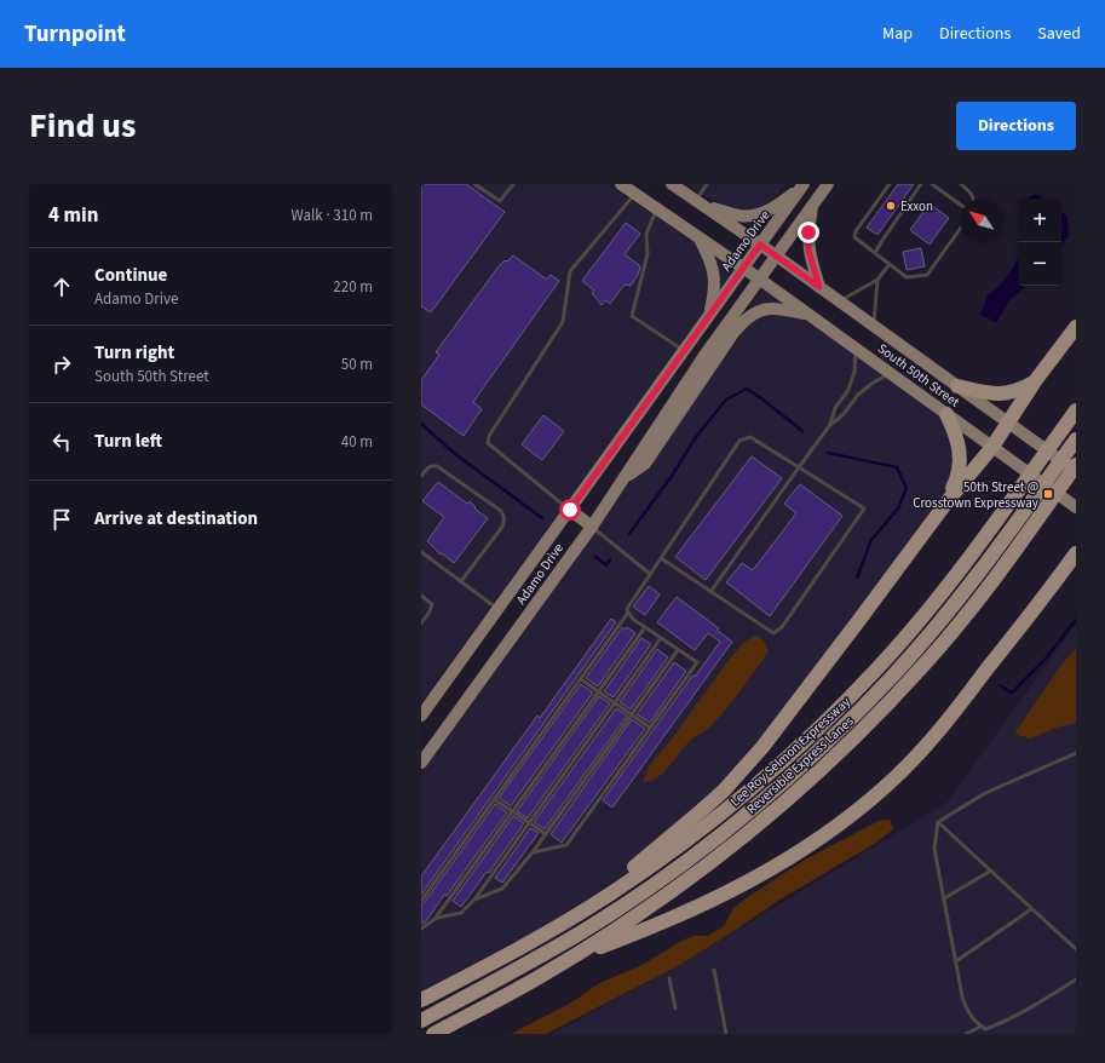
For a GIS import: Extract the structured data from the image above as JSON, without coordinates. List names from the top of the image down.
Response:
{
  "streets": {
    "highway": ["Lee Roy Selmon Expressway", "Reversible Express Lanes"],
    "main road": ["Adamo Drive", "South 50th Street"]
  },
  "crossings": [
    ["Adamo Drive", "South 50th Street"]
  ],
  "places": {
    "other": ["Exxon"],
    "transit": ["50th Street @ Crosstown Expressway"]
  },
  "north": "top left",
  "page": {
    "header": "Turnpoint",
    "nav": ["Map", "Directions", "Saved"],
    "title": "Find us",
    "buttons": "Directions",
    "heading": ["4 min", "Walk · 310 m"],
    "map_buttons": ["+", "−"],
    "list": [
      ["Continue", "Adamo Drive", "220 m"],
      ["Turn right", "South 50th Street", "50 m"],
      ["Turn left", "40 m"],
      "Arrive at destination"
    ]
  }
}
